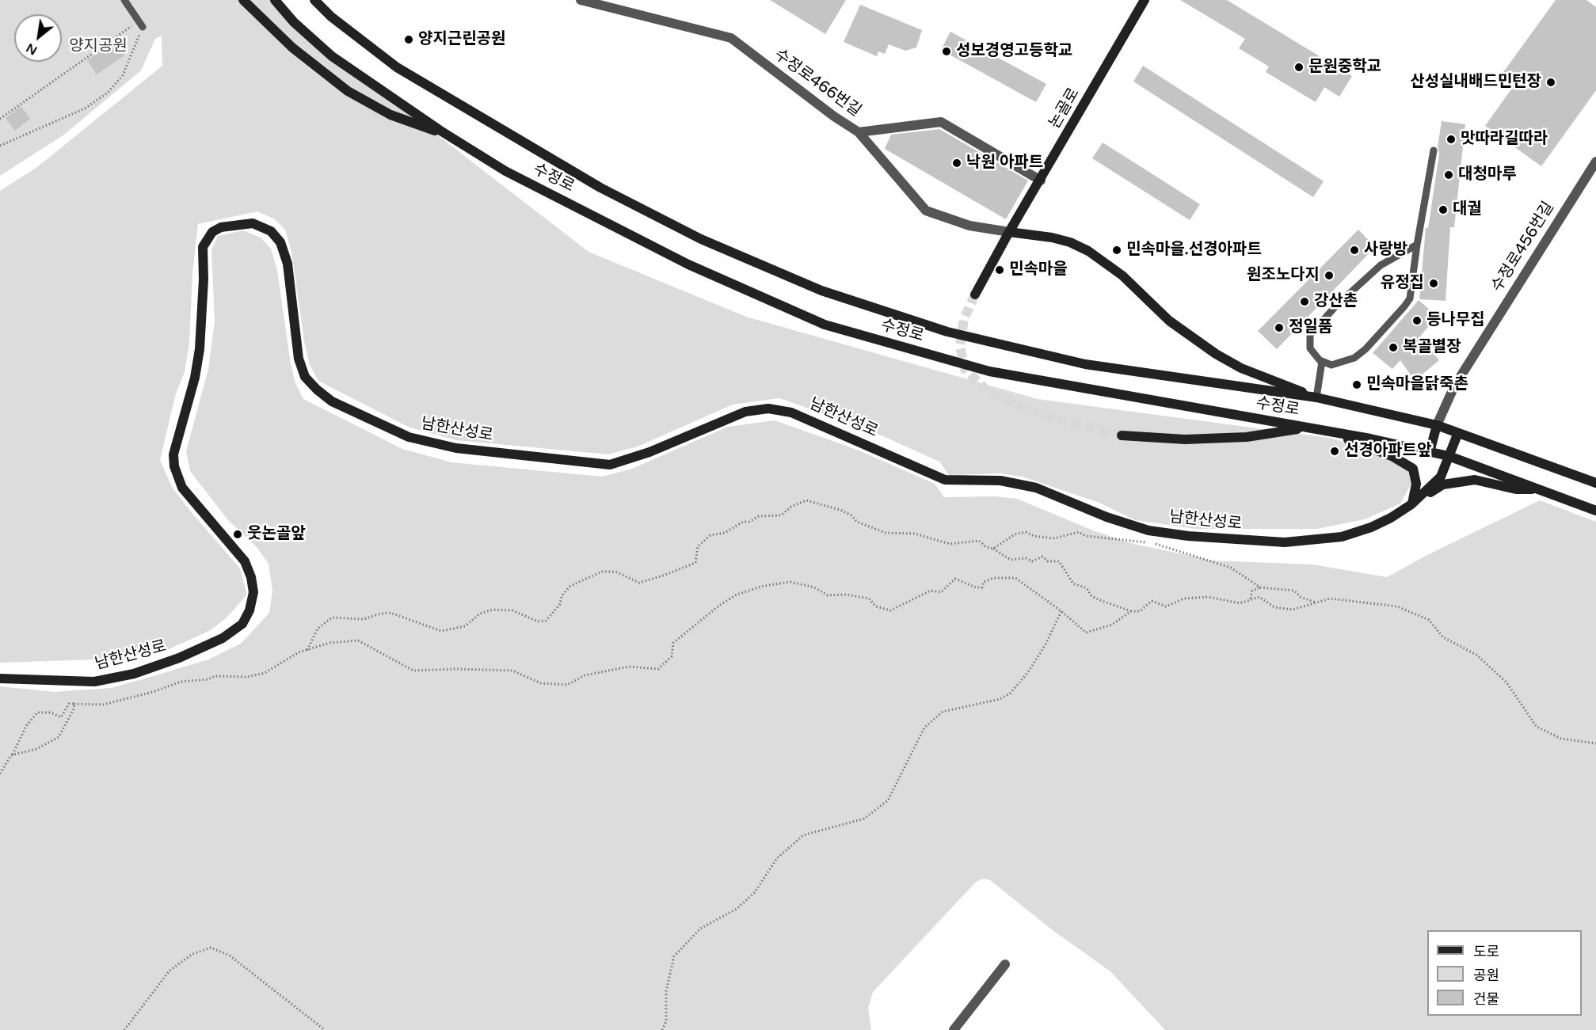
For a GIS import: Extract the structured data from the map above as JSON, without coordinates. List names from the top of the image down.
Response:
{
  "streets": {
    "main road": ["논골로", "수정로", "남한산성로"],
    "street": ["수정로466번길", "수정로456번길"]
  },
  "crossings": [
    ["수정로466번길", "논골로"],
    ["수정로", "수정로456번길"],
    ["수정로", "남한산성로"]
  ],
  "parks": ["양지공원"],
  "places": [
    "양지근린공원",
    "성보경영고등학교",
    "문원중학교",
    "산성실내배드민턴장",
    "맛따라길따라",
    "낙원 아파트",
    "대청마루",
    "대궐",
    "민속마을.선경아파트",
    "사랑방",
    "민속마을",
    "원조노다지",
    "유정집",
    "강산촌",
    "등나무집",
    "정일품",
    "복골별장",
    "민속마을닭죽촌",
    "선경아파트앞",
    "웃논골앞"
  ],
  "legend": ["도로", "공원", "건물"],
  "north": "bottom left"
}
